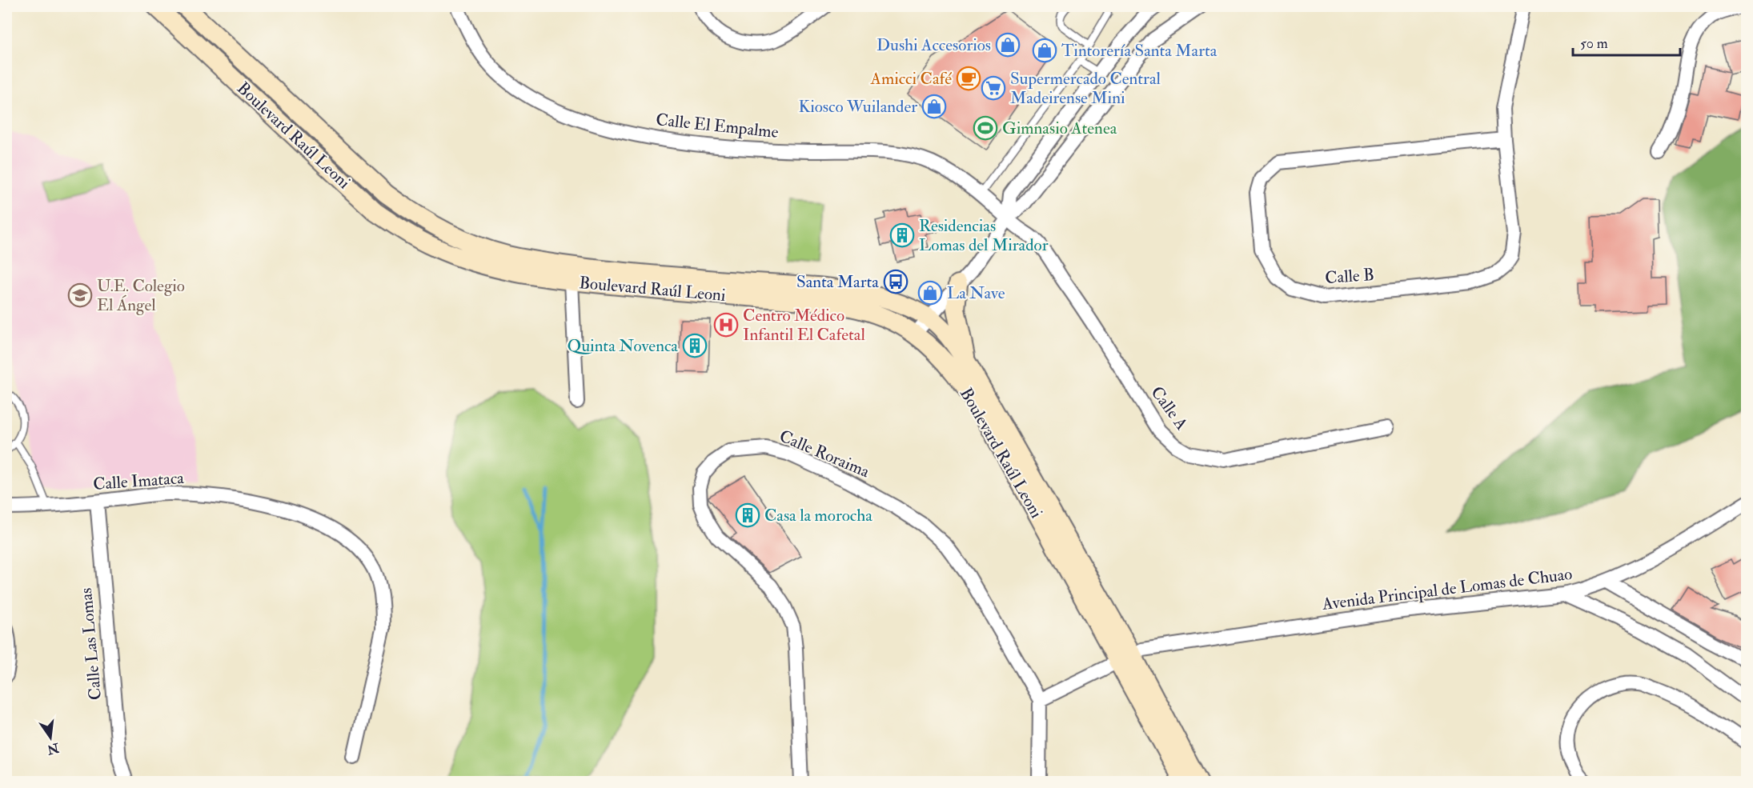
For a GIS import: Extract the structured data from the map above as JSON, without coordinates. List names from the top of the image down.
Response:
{
  "streets": {
    "street": [
      "Calle El Empalme",
      "Boulevard Raúl Leoni",
      "Calle B",
      "Calle A",
      "Calle Roraima",
      "Calle Imataca",
      "Avenida Principal de Lomas de Chuao",
      "Calle Las Lomas"
    ]
  },
  "crossings": [
    ["Calle El Empalme", "Calle A"],
    ["Boulevard Raúl Leoni", "Avenida Principal de Lomas de Chuao"],
    ["Calle Roraima", "Avenida Principal de Lomas de Chuao"],
    ["Calle Imataca", "Calle Las Lomas"]
  ],
  "places": {
    "shop": [
      "Dushi Accesorios",
      "Tintorería Santa Marta",
      "Kiosco Wuilander",
      "La Nave"
    ],
    "cafe": ["Amicci Café"],
    "supermarket": ["Supermercado Central Madeirense Mini"],
    "sports": ["Gimnasio Atenea"],
    "building": ["Residencias Lomas del Mirador", "Quinta Novenca", "Casa la morocha"],
    "bus stop": ["Santa Marta"],
    "school or university": ["U.E. Colegio El Ángel"],
    "hospital": ["Centro Médico Infantil El Cafetal"]
  },
  "scale_bar": "50 m",
  "north": "bottom"
}
